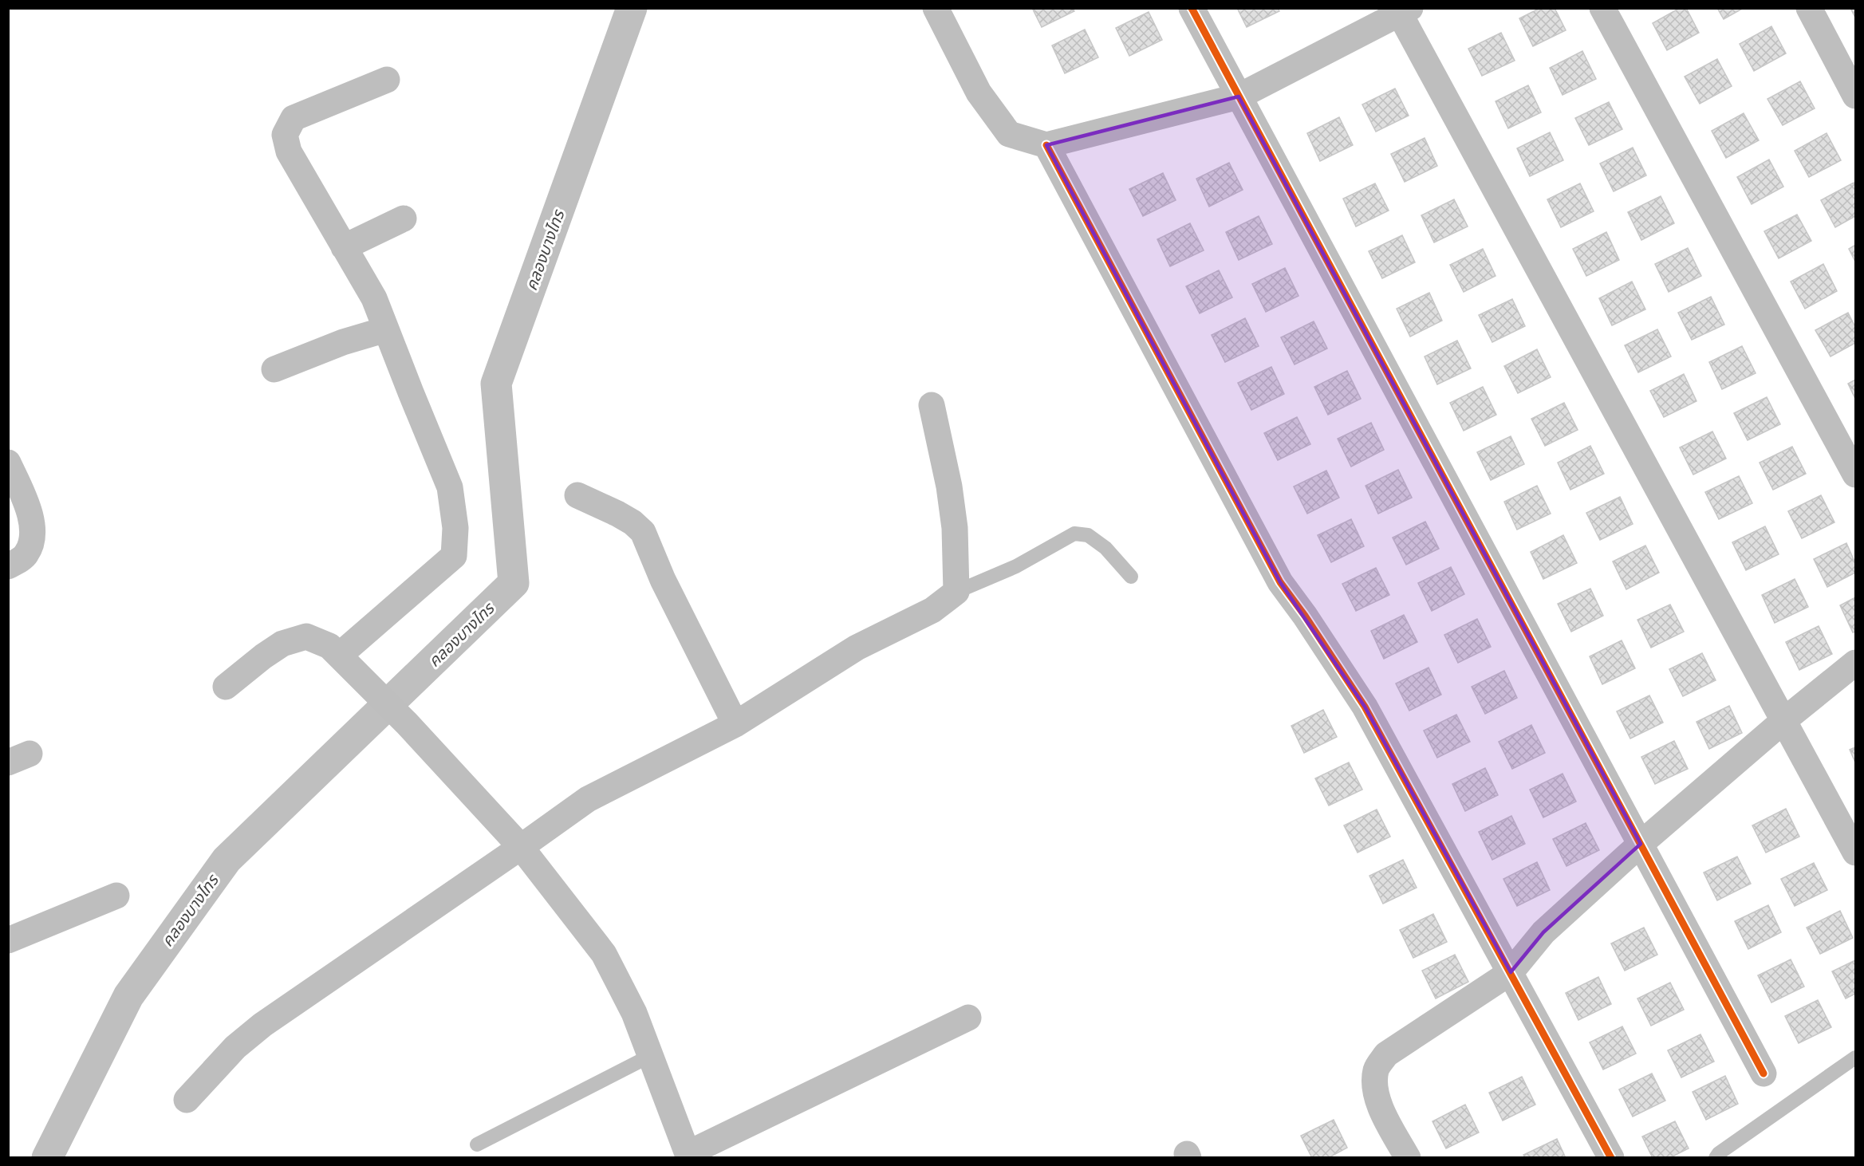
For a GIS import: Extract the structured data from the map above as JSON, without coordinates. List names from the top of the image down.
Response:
{
  "water": ["คลองบางไทร"]
}
